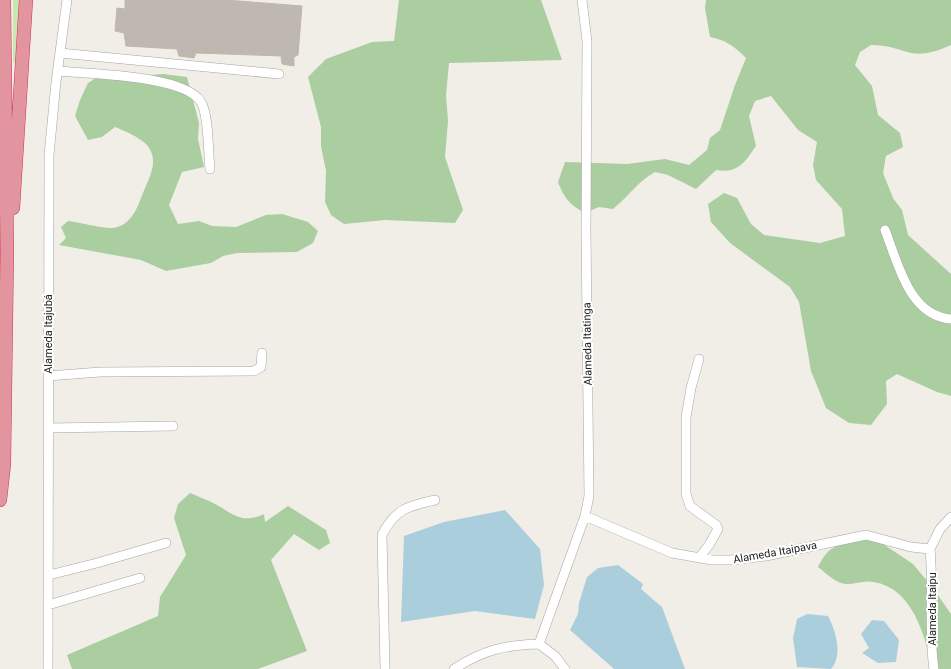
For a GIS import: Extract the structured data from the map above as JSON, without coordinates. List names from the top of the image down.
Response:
{
  "streets": {
    "street": [
      "Alameda Itajubá",
      "Alameda Itatinga",
      "Alameda Itaipava",
      "Alameda Itaipu"
    ]
  },
  "crossings": [
    ["Alameda Itatinga", "Alameda Itaipava"],
    ["Alameda Itaipava", "Alameda Itaipu"]
  ]
}
